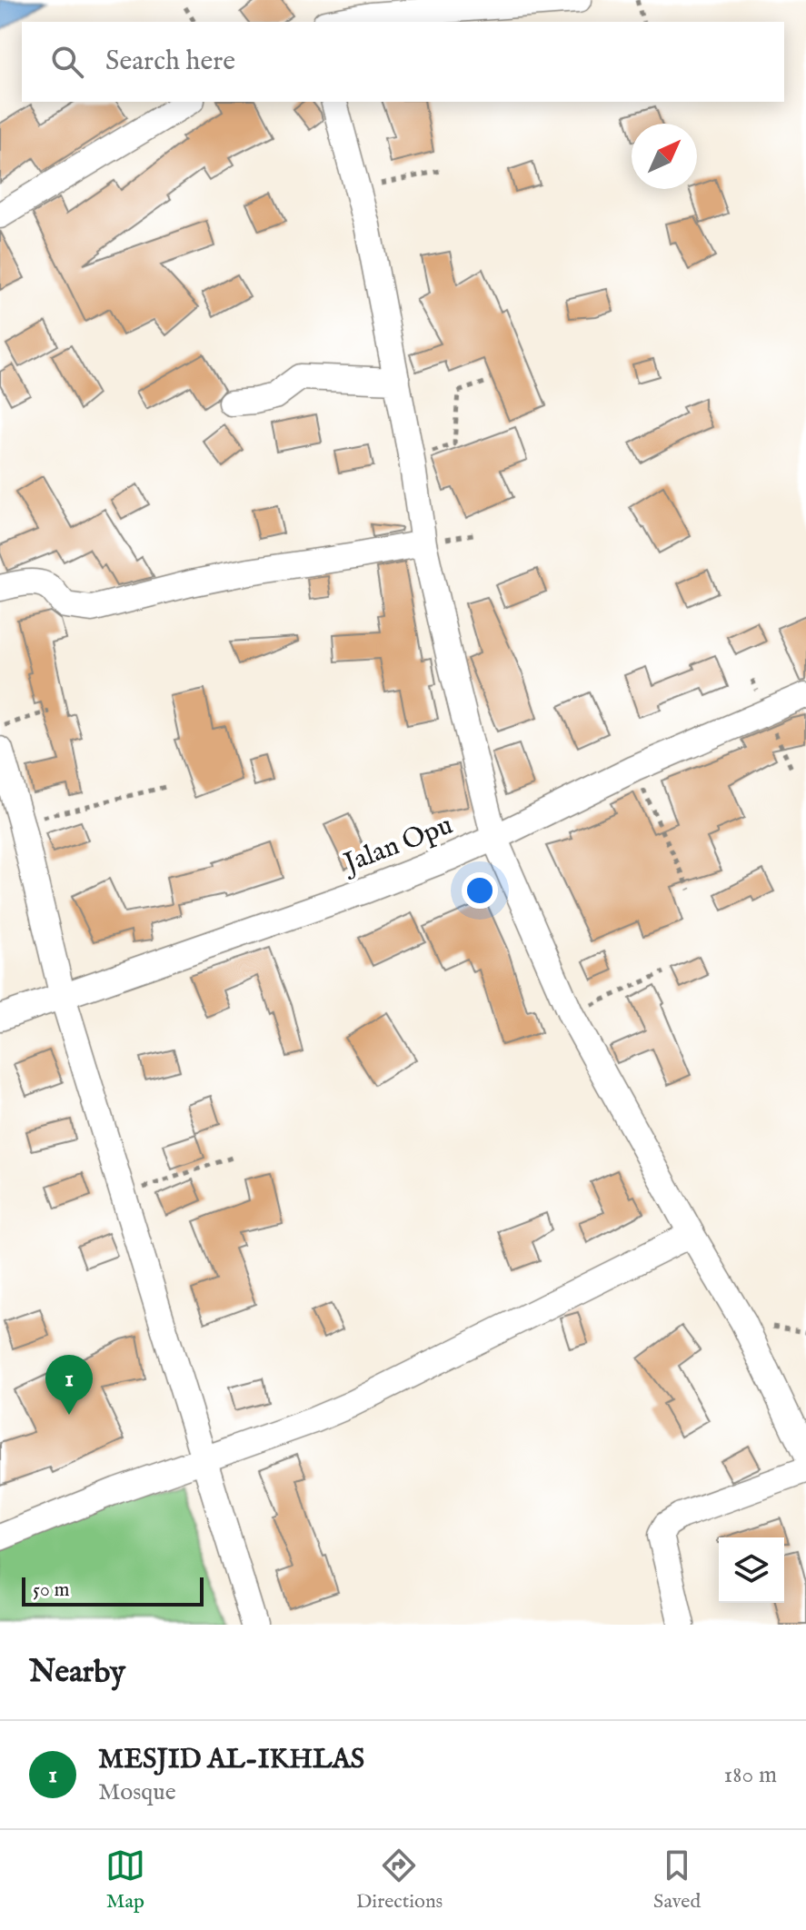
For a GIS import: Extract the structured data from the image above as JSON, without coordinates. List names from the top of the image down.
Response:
{
  "streets": {
    "street": ["Jalan Opu"]
  },
  "scale_bar": "50 m",
  "north": "top right",
  "page": {
    "search": "Search here",
    "pins": "1",
    "scale": "50 m",
    "heading": "Nearby",
    "list": [
      {
        "mark": "1",
        "name": "MESJID AL-IKHLAS",
        "note": "Mosque",
        "value": "180 m"
      }
    ],
    "nav": ["Map", "Directions", "Saved"]
  }
}
